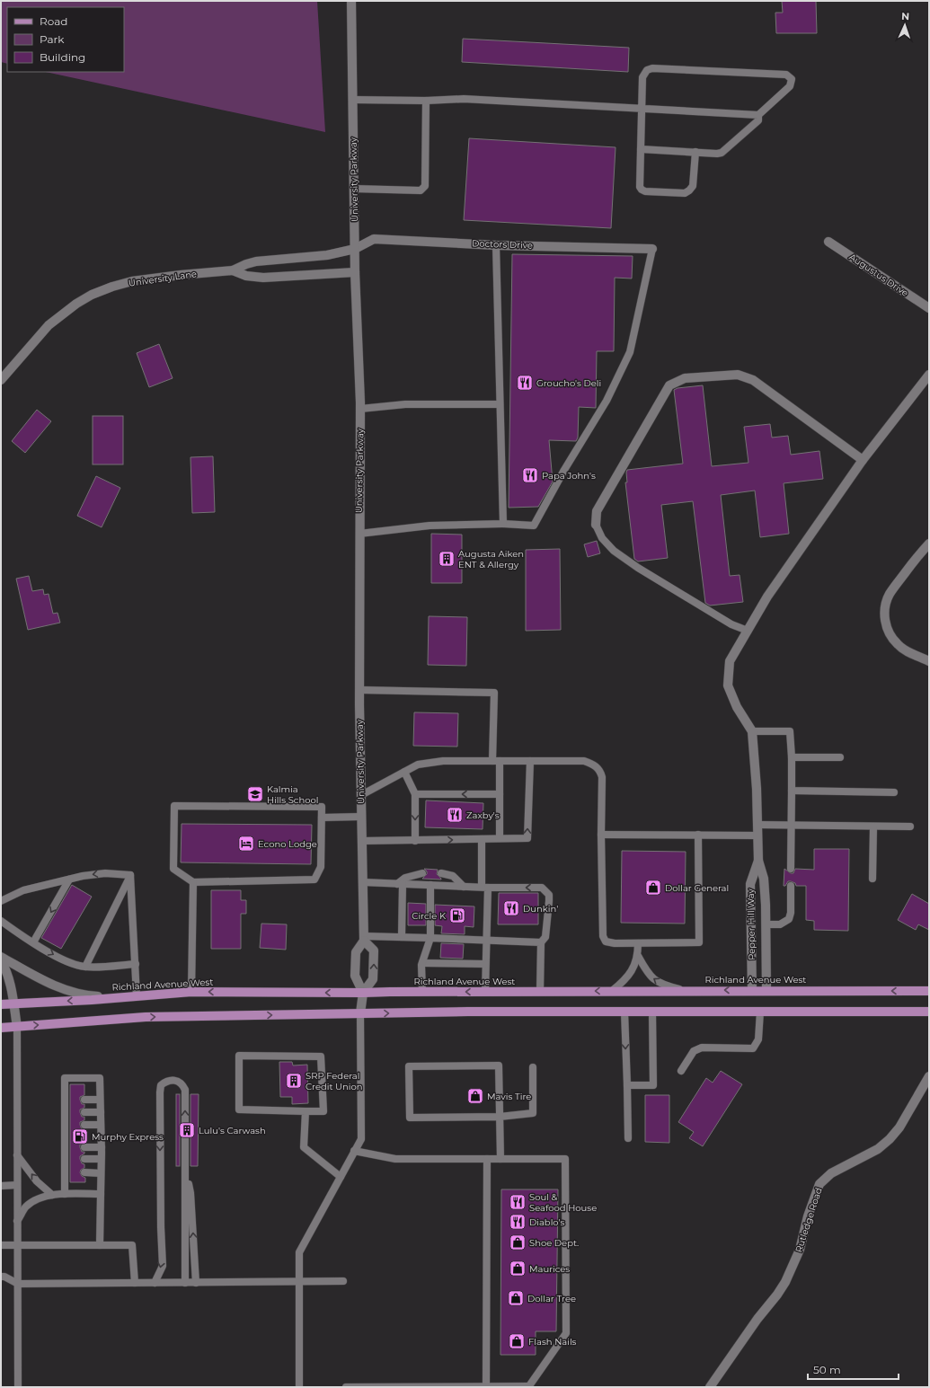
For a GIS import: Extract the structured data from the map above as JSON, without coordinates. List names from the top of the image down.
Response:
{
  "streets": {
    "main road": ["Richland Avenue West"],
    "street": [
      "University Parkway",
      "Doctors Drive",
      "Augustus Drive",
      "University Lane",
      "Pepper Hill Way",
      "Rutledge Road"
    ]
  },
  "crossings": [
    ["University Parkway", "Doctors Drive"],
    ["University Parkway", "University Lane"],
    ["University Parkway", "Richland Avenue West"],
    ["Doctors Drive", "University Lane"],
    ["Pepper Hill Way", "Richland Avenue West"]
  ],
  "places": {
    "restaurant": [
      "Groucho's Deli",
      "Papa John's",
      "Zaxby's",
      "Dunkin'",
      "Soul & Seafood House",
      "Diablo's"
    ],
    "building": ["Augusta Aiken ENT & Allergy", "SRP Federal Credit Union", "Lulu's Carwash"],
    "school or university": ["Kalmia Hills School"],
    "hotel": ["Econo Lodge"],
    "shop": [
      "Dollar General",
      "Mavis Tire",
      "Shoe Dept.",
      "Maurices",
      "Dollar Tree",
      "Flash Nails"
    ],
    "fuel station": ["Circle K", "Murphy Express"]
  },
  "legend": ["Road", "Park", "Building"],
  "scale_bar": "50 m",
  "north": "top"
}
